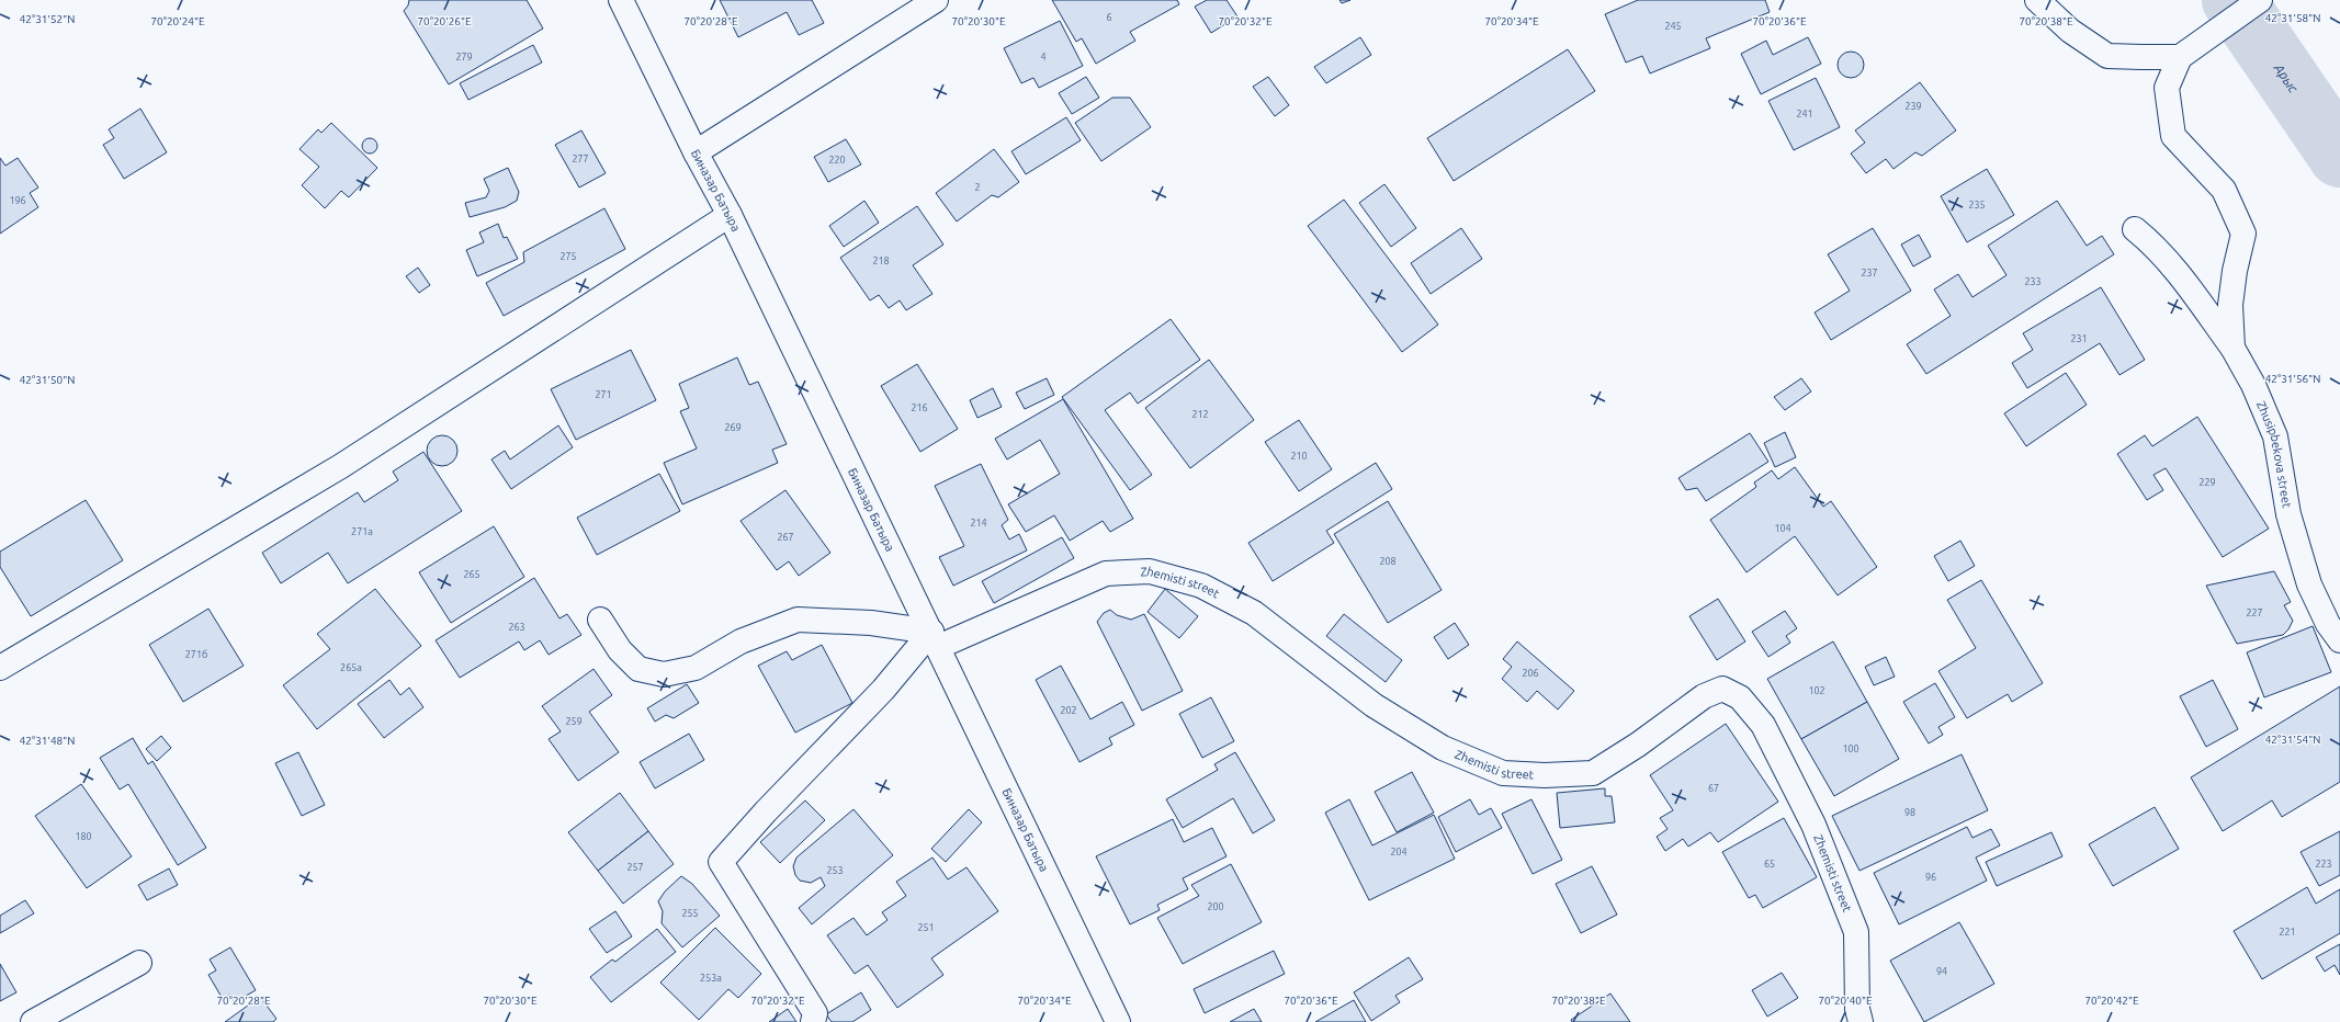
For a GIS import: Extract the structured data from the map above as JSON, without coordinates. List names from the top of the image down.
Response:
{
  "streets": {
    "street": ["Биназар Батыра", "Zhusipbekova street", "Zhemisti street"]
  },
  "crossings": [
    ["Биназар Батыра", "Zhemisti street"]
  ],
  "water": ["Арыс"],
  "house_numbers": [
    "6",
    "245",
    "279",
    "4",
    "239",
    "241",
    "277",
    "220",
    "2",
    "196",
    "235",
    "275",
    "218",
    "237",
    "233",
    "231",
    "271",
    "216",
    "212",
    "269",
    "210",
    "229",
    "214",
    "104",
    "271а",
    "267",
    "208",
    "265",
    "227",
    "263",
    "271б",
    "265а",
    "206",
    "102",
    "202",
    "259",
    "100",
    "67",
    "98",
    "180",
    "204",
    "65",
    "223",
    "257",
    "253",
    "96",
    "200",
    "255",
    "251",
    "221",
    "94",
    "253а"
  ],
  "coordinates": [
    "42°31'58\"N",
    "42°31'52\"N",
    "70°20'24\"E",
    "70°20'26\"E",
    "70°20'28\"E",
    "70°20'30\"E",
    "70°20'32\"E",
    "70°20'34\"E",
    "70°20'38\"E",
    "70°20'36\"E",
    "42°31'56\"N",
    "42°31'50\"N",
    "42°31'54\"N",
    "42°31'48\"N",
    "70°20'40\"E",
    "70°20'42\"E"
  ]
}
